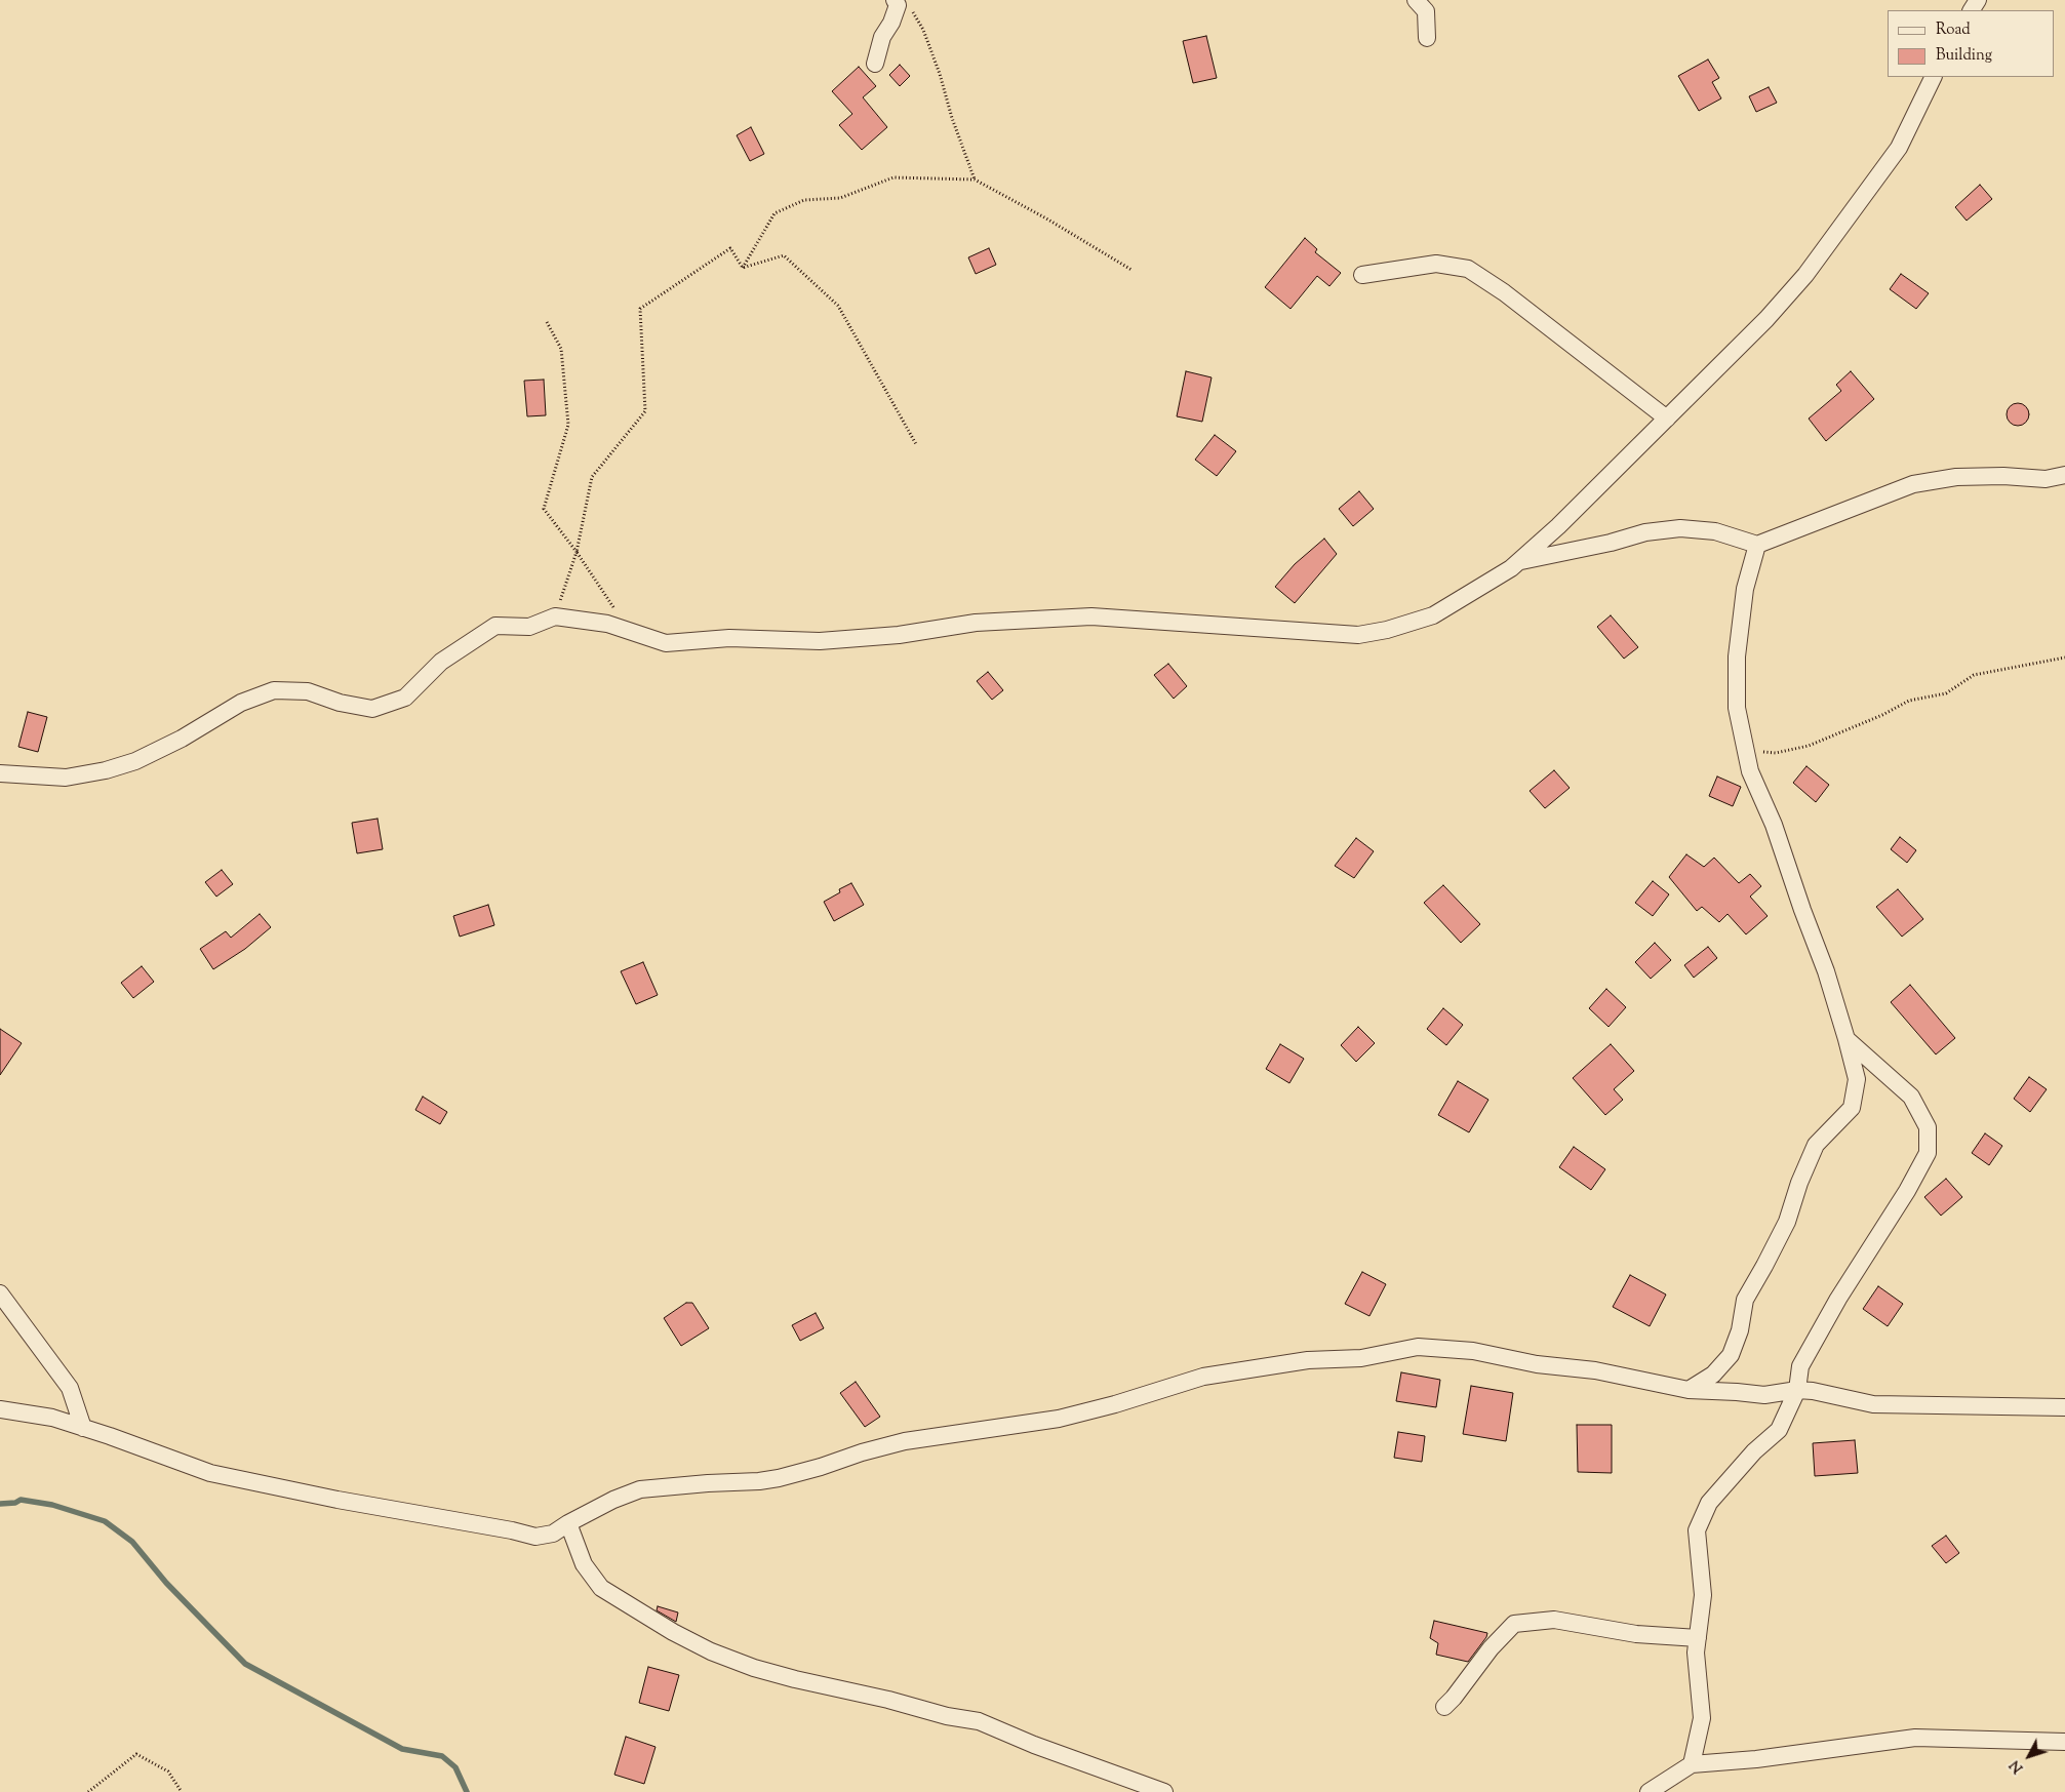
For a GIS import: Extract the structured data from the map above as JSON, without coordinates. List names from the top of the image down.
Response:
{
  "legend": ["Road", "Building"],
  "north": "bottom left"
}
